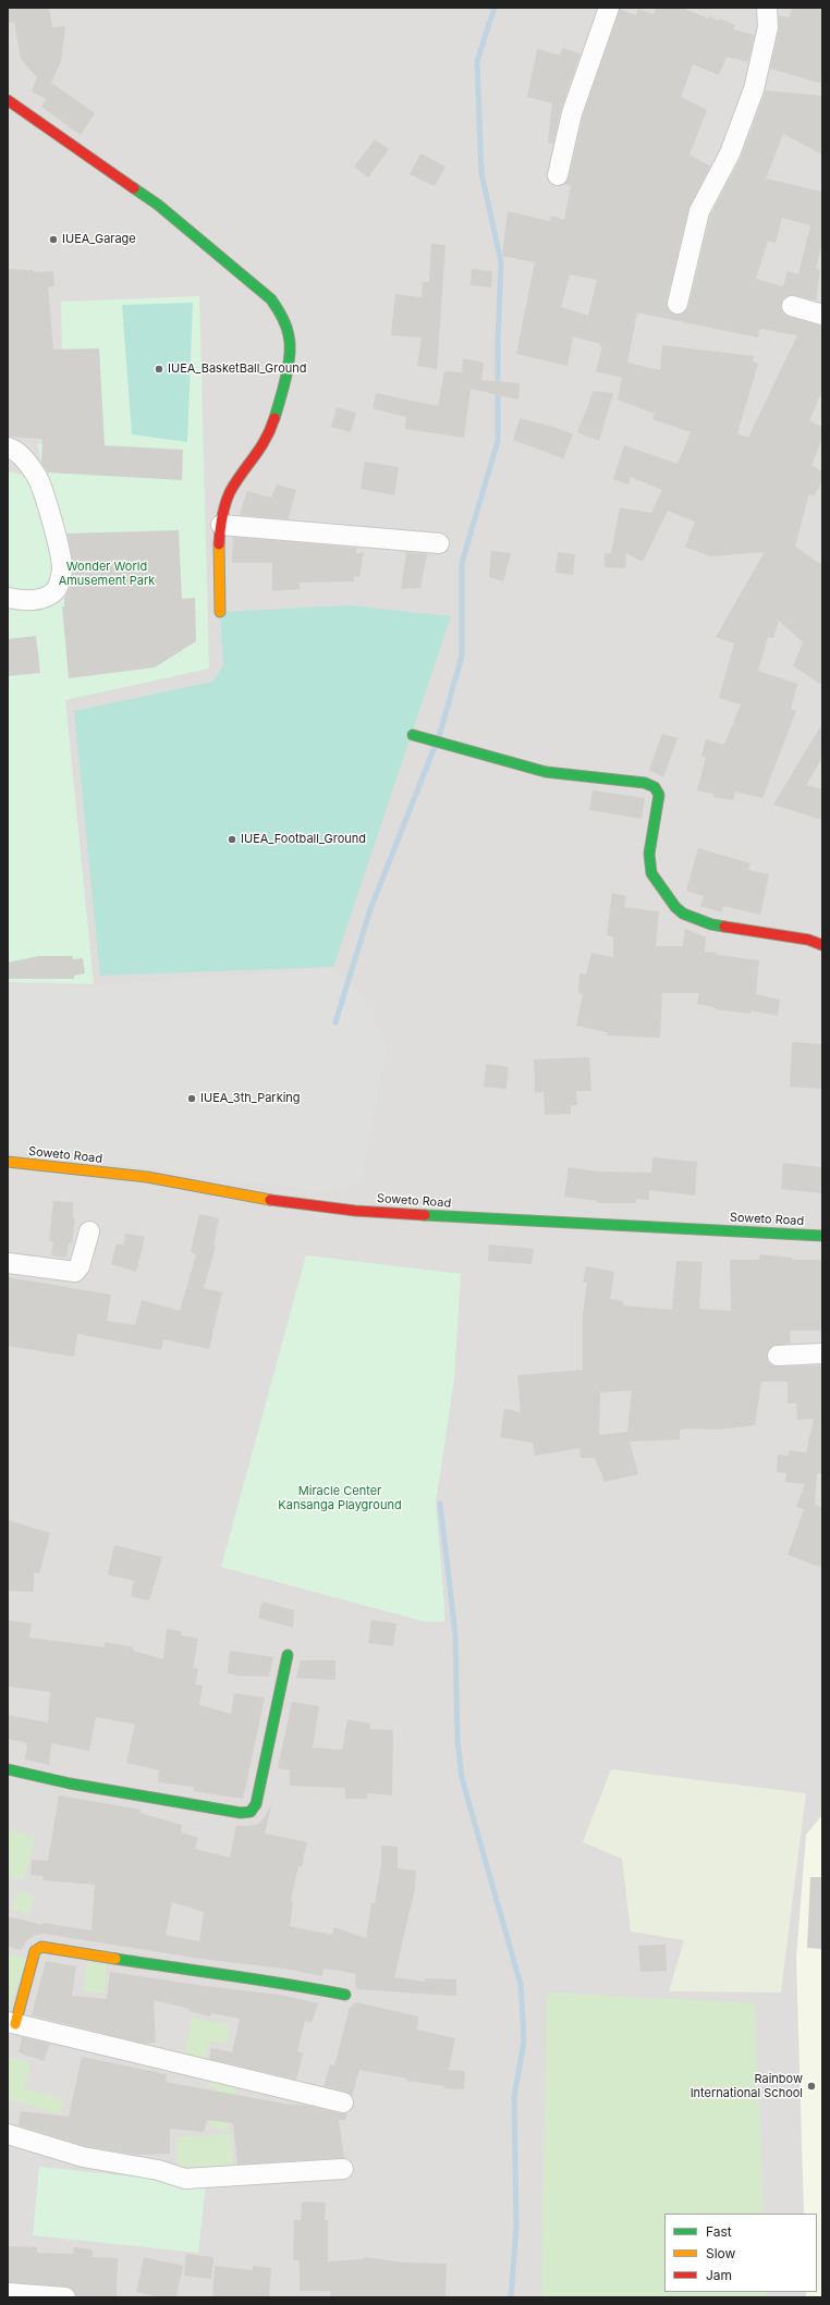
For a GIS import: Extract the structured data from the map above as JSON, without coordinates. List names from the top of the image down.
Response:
{
  "streets": {
    "street": ["Soweto Road"]
  },
  "parks": ["Wonder World Amusement Park", "Miracle Center Kansanga Playground"],
  "places": [
    "IUEA_Garage",
    "IUEA_BasketBall_Ground",
    "IUEA_Football_Ground",
    "IUEA_3th_Parking",
    "Rainbow International School"
  ],
  "legend": ["Fast", "Slow", "Jam"]
}
